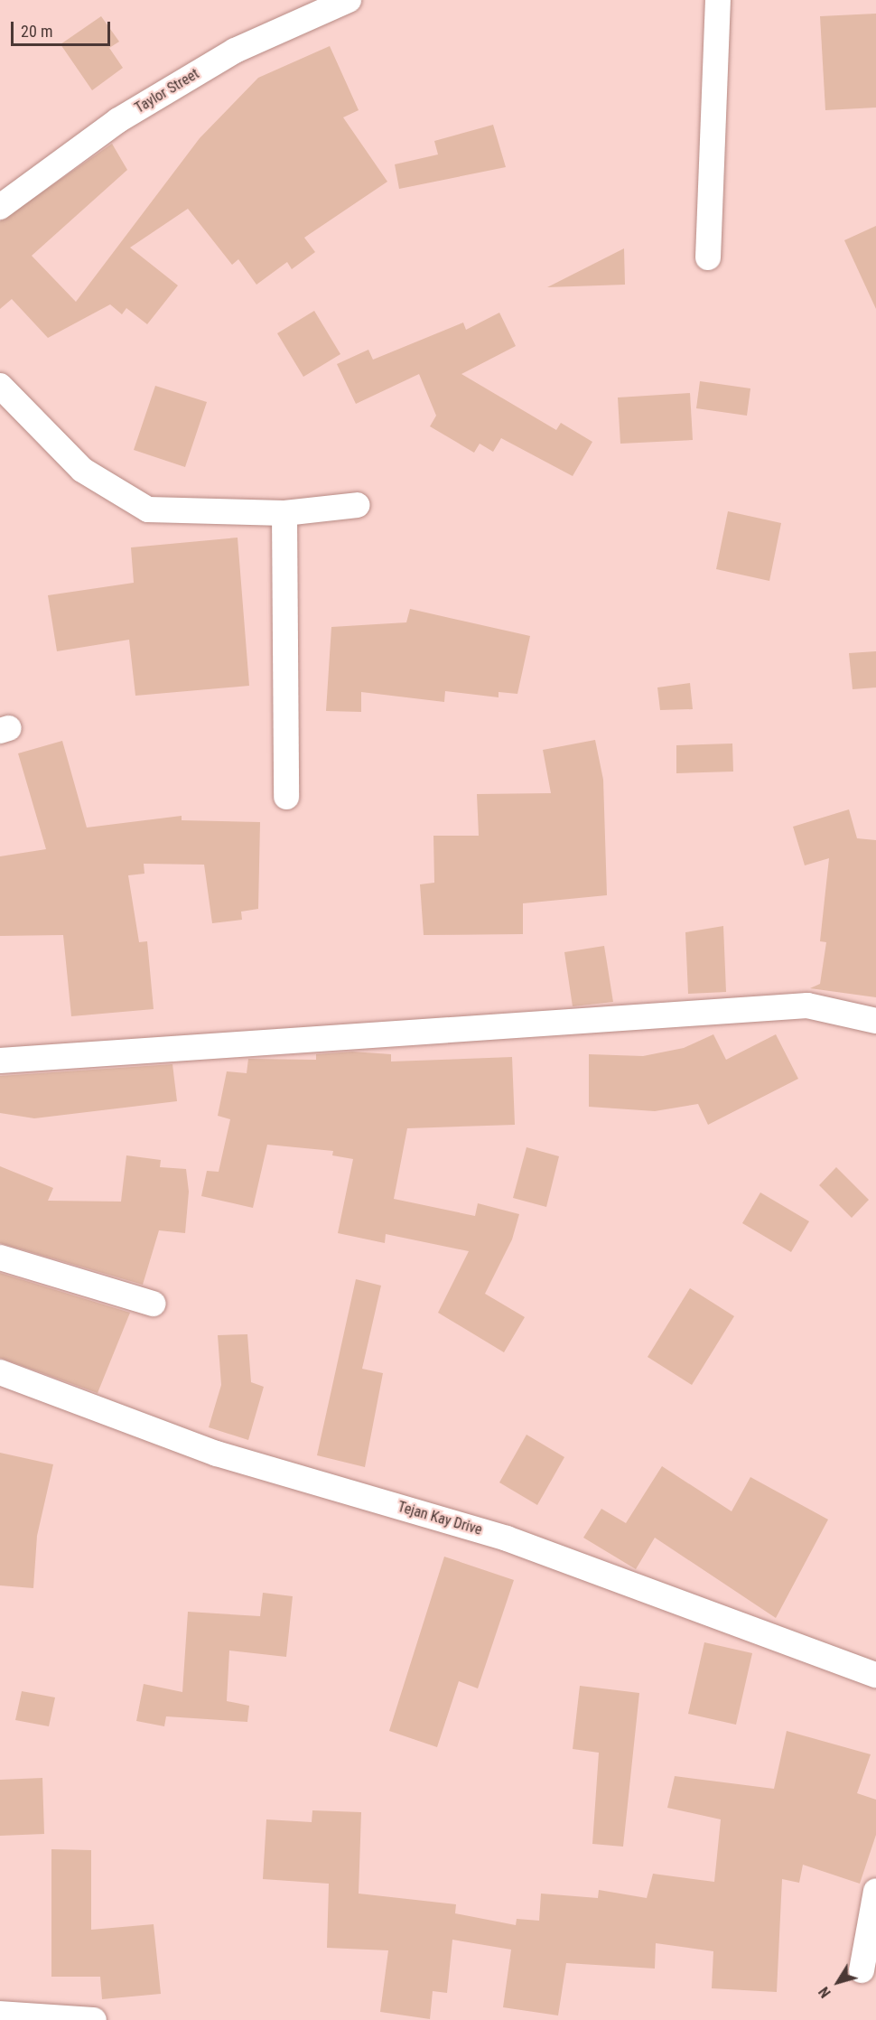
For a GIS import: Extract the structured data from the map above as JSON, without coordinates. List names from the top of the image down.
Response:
{
  "streets": {
    "street": ["Taylor Street", "Tejan Kay Drive"]
  },
  "scale_bar": "20 m",
  "north": "bottom left"
}
